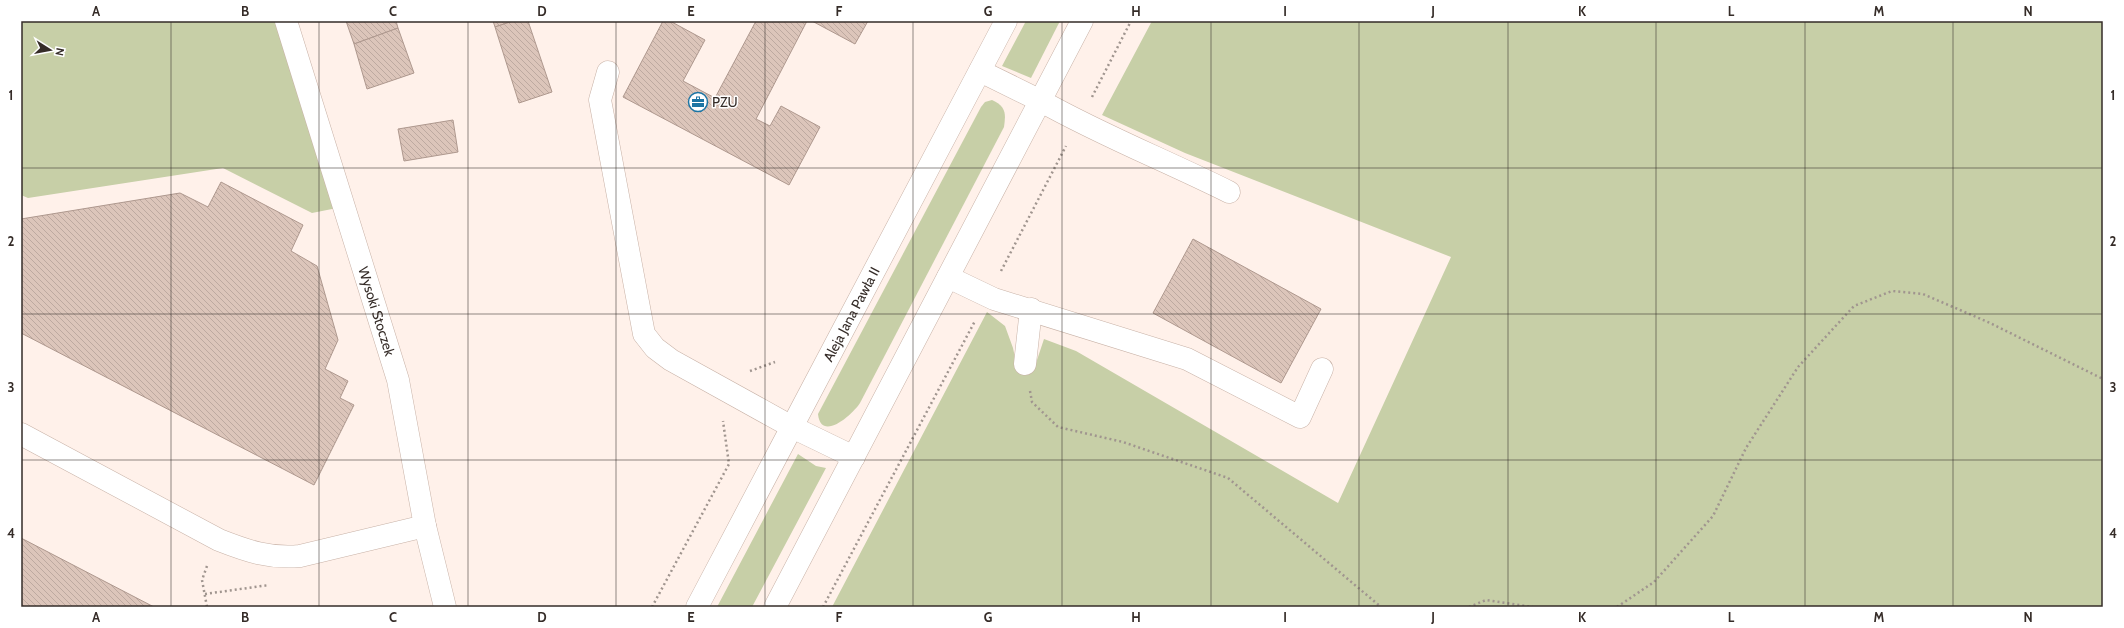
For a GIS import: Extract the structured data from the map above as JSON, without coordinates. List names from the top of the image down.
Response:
{
  "streets": {
    "main road": ["Wysoki Stoczek", "Aleja Jana Pawła II"]
  },
  "places": {
    "office": ["PZU"]
  },
  "north": "right",
  "grid": {
    "columns": [
      "A",
      "B",
      "C",
      "D",
      "E",
      "F",
      "G",
      "H",
      "I",
      "J",
      "K",
      "L",
      "M",
      "N"
    ],
    "rows": [
      "1",
      "2",
      "3",
      "4"
    ]
  }
}
